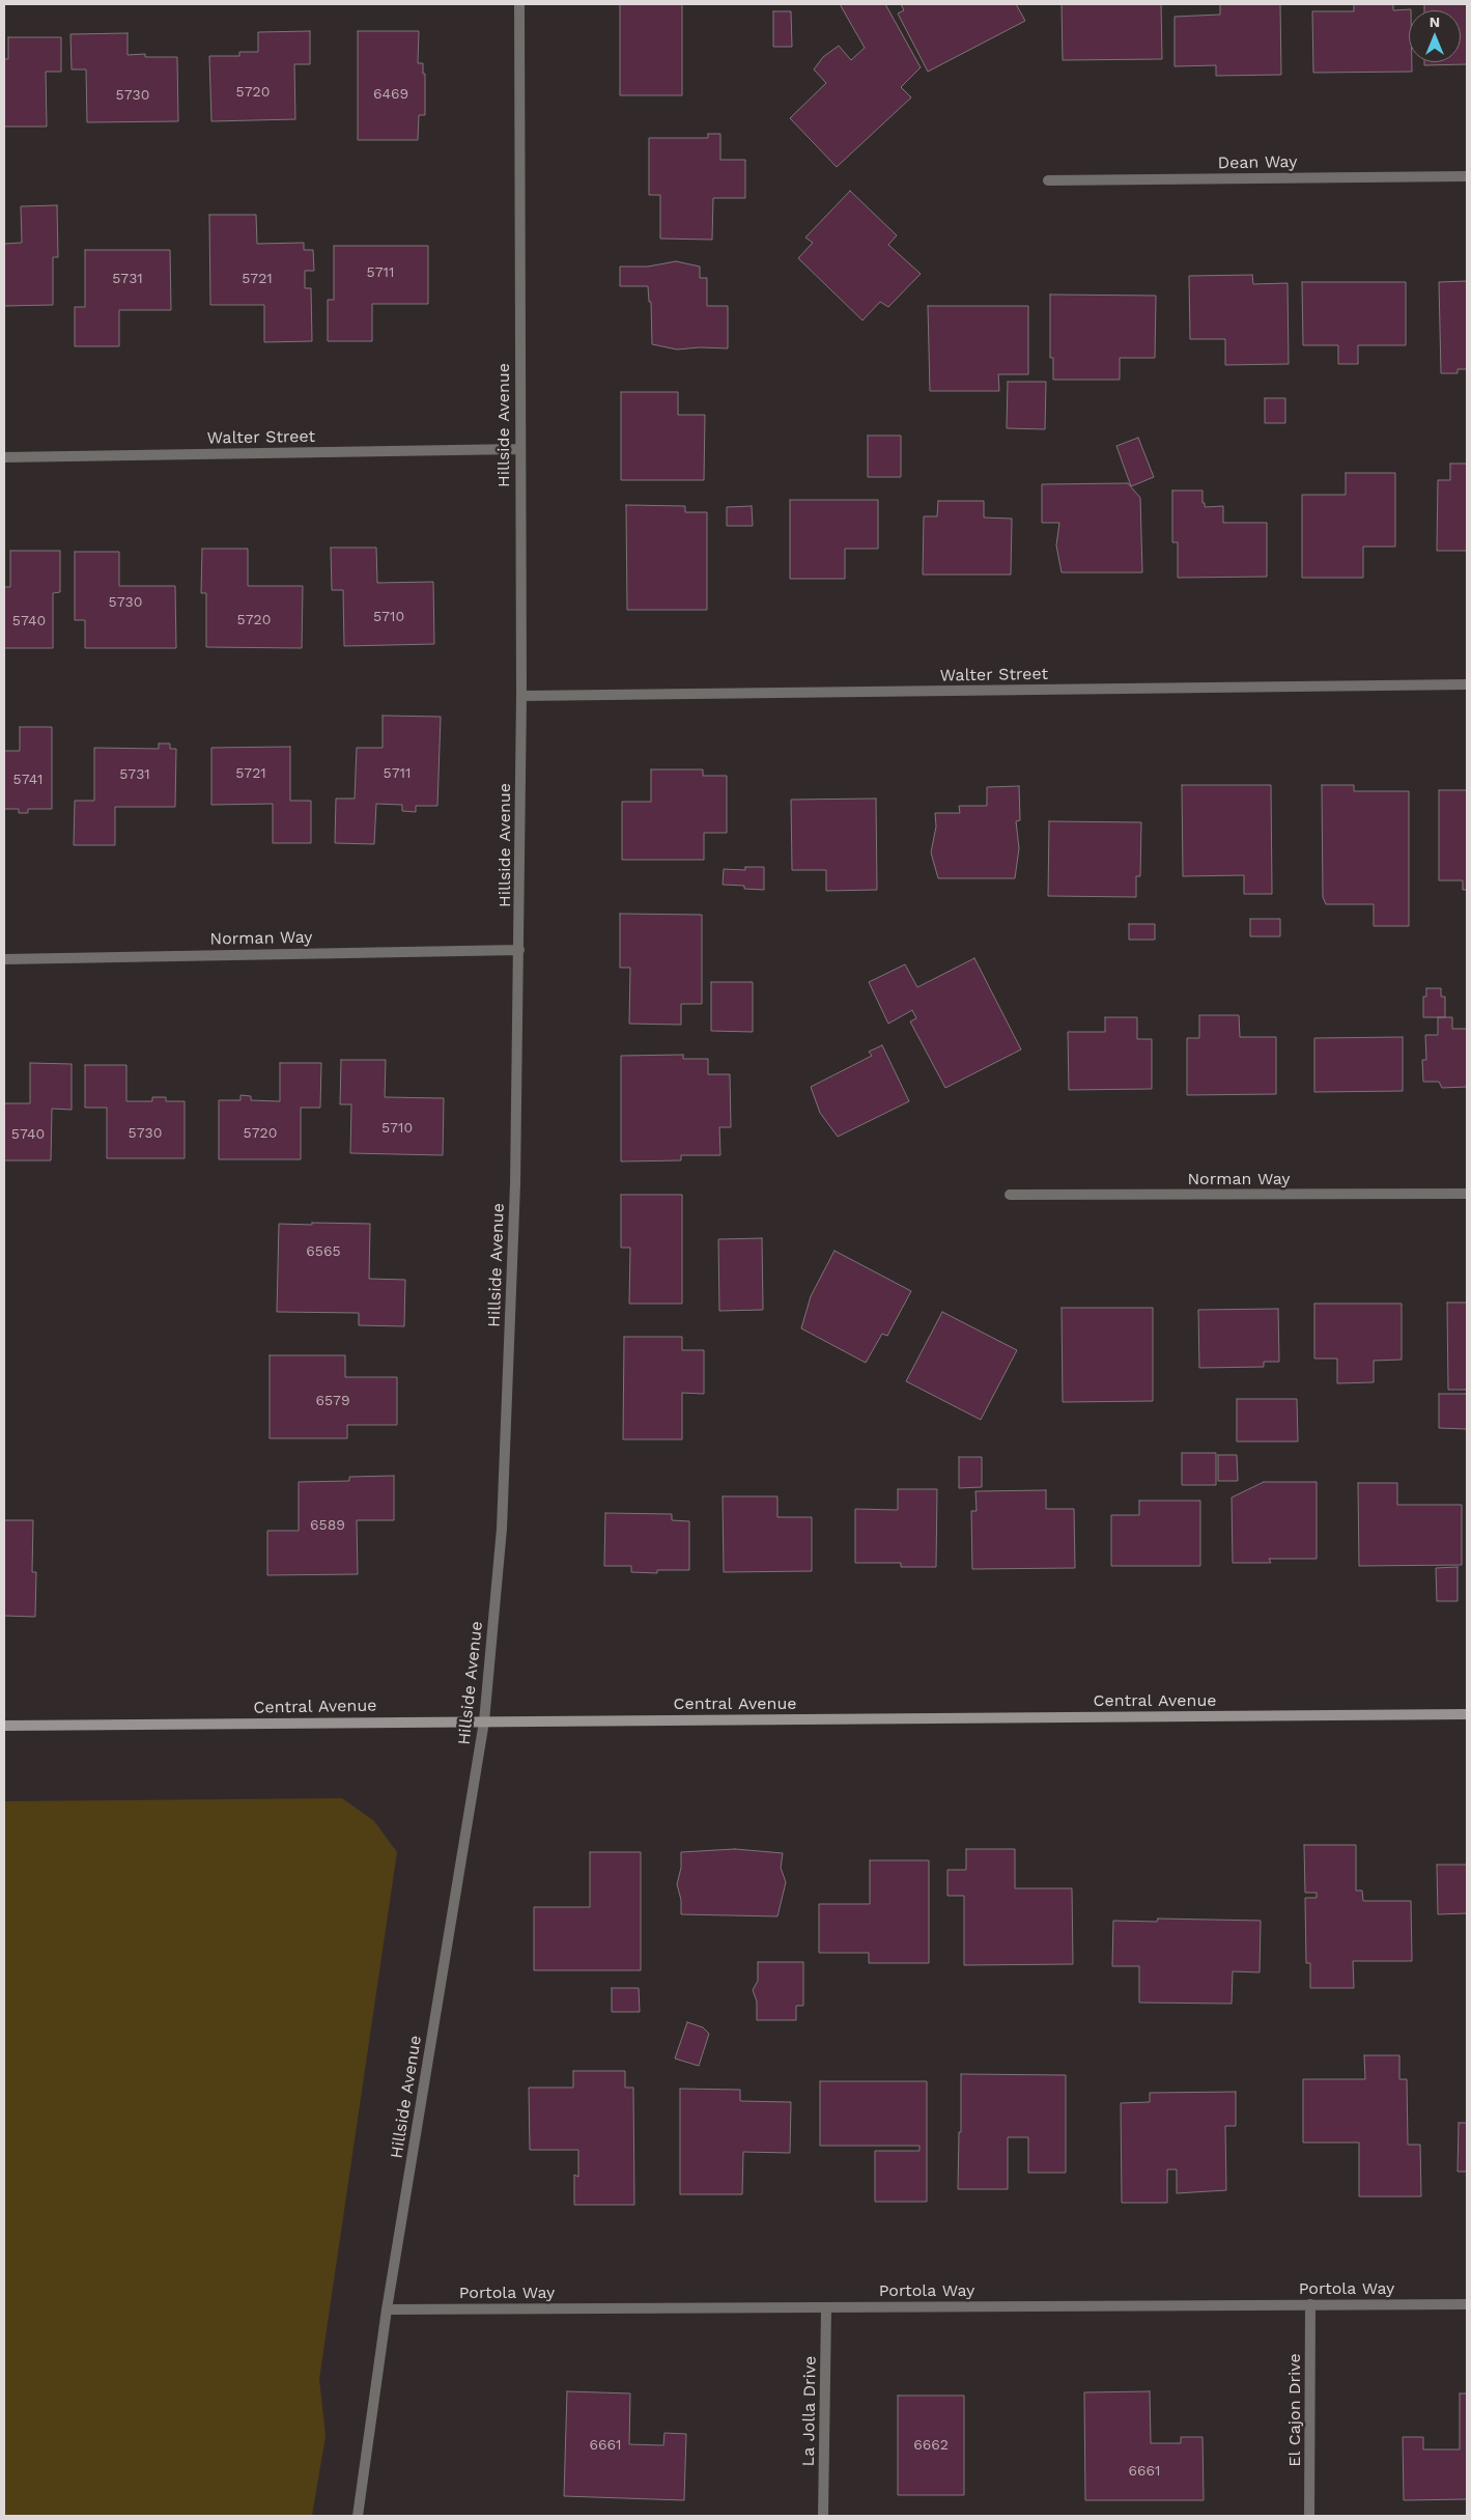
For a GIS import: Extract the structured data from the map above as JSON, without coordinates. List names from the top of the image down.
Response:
{
  "streets": {
    "main road": ["Central Avenue"],
    "street": [
      "Dean Way",
      "Hillside Avenue",
      "Walter Street",
      "Norman Way",
      "Portola Way",
      "El Cajon Drive",
      "La Jolla Drive"
    ]
  },
  "crossings": [
    ["Hillside Avenue", "Walter Street"],
    ["Hillside Avenue", "Norman Way"],
    ["Hillside Avenue", "Central Avenue"],
    ["Hillside Avenue", "Portola Way"],
    ["Portola Way", "El Cajon Drive"],
    ["Portola Way", "La Jolla Drive"]
  ],
  "house_numbers": [
    "5720",
    "6469",
    "5730",
    "5711",
    "5731",
    "5721",
    "5730",
    "5710",
    "5720",
    "5740",
    "5721",
    "5711",
    "5731",
    "5741",
    "5710",
    "5730",
    "5720",
    "5740",
    "6565",
    "6579",
    "6589",
    "6661",
    "6662",
    "6661"
  ],
  "north": "top"
}
